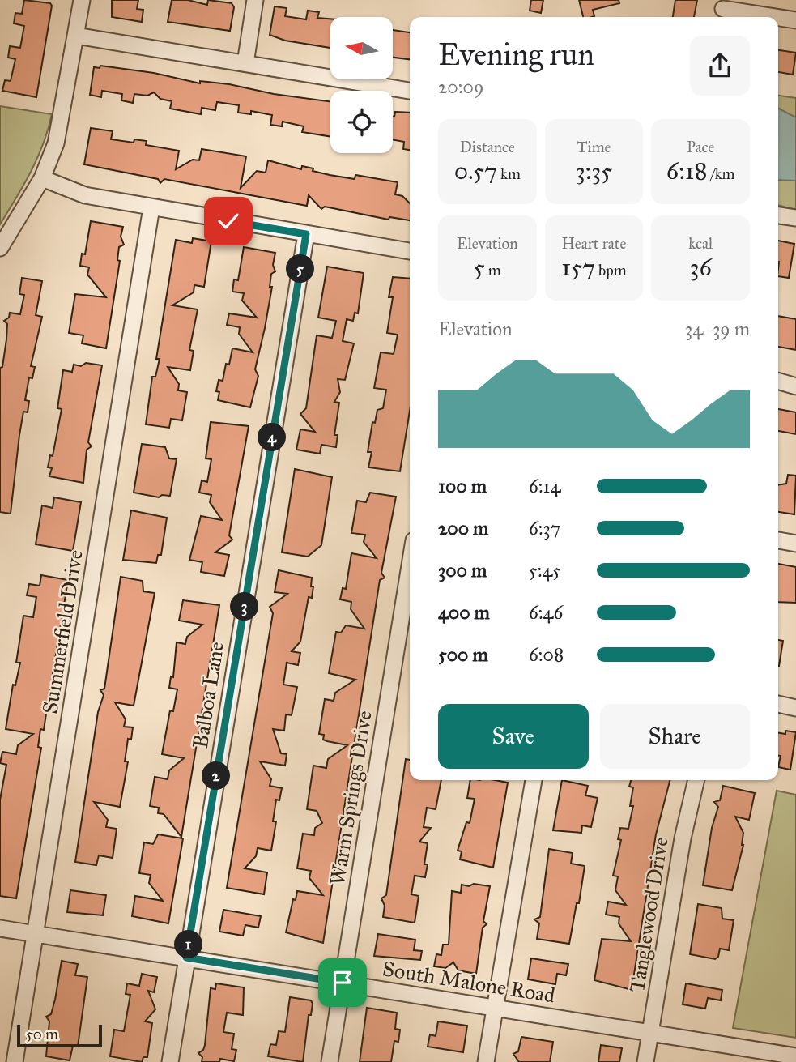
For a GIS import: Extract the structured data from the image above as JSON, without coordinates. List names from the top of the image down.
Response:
{
  "streets": {
    "street": [
      "Summerfield Drive",
      "Balboa Lane",
      "Warm Springs Drive",
      "Tanglewood Drive",
      "South Malone Road"
    ]
  },
  "crossings": [
    ["Summerfield Drive", "South Malone Road"],
    ["Balboa Lane", "South Malone Road"],
    ["Warm Springs Drive", "South Malone Road"],
    ["Tanglewood Drive", "South Malone Road"]
  ],
  "scale_bar": "50 m",
  "north": "left",
  "page": {
    "heading": ["Evening run", "20:09"],
    "stats": [
      ["Distance", "0.57 km"],
      ["Time", "3:35"],
      ["Pace", "6:18 /km"],
      ["Elevation", "5 m"],
      ["Heart rate", "157 bpm"],
      ["kcal", "36"]
    ],
    "pins": [
      "5",
      "4",
      "3",
      "2",
      "1"
    ],
    "chart": ["Elevation", "34–39 m"],
    "list": [
      {
        "name": "100 m",
        "note": "6:14"
      },
      {
        "name": "200 m",
        "note": "6:37"
      },
      {
        "name": "300 m",
        "note": "5:45"
      },
      {
        "name": "400 m",
        "note": "6:46"
      },
      {
        "name": "500 m",
        "note": "6:08"
      }
    ],
    "buttons": ["Save", "Share"],
    "scale": "50 m"
  }
}
